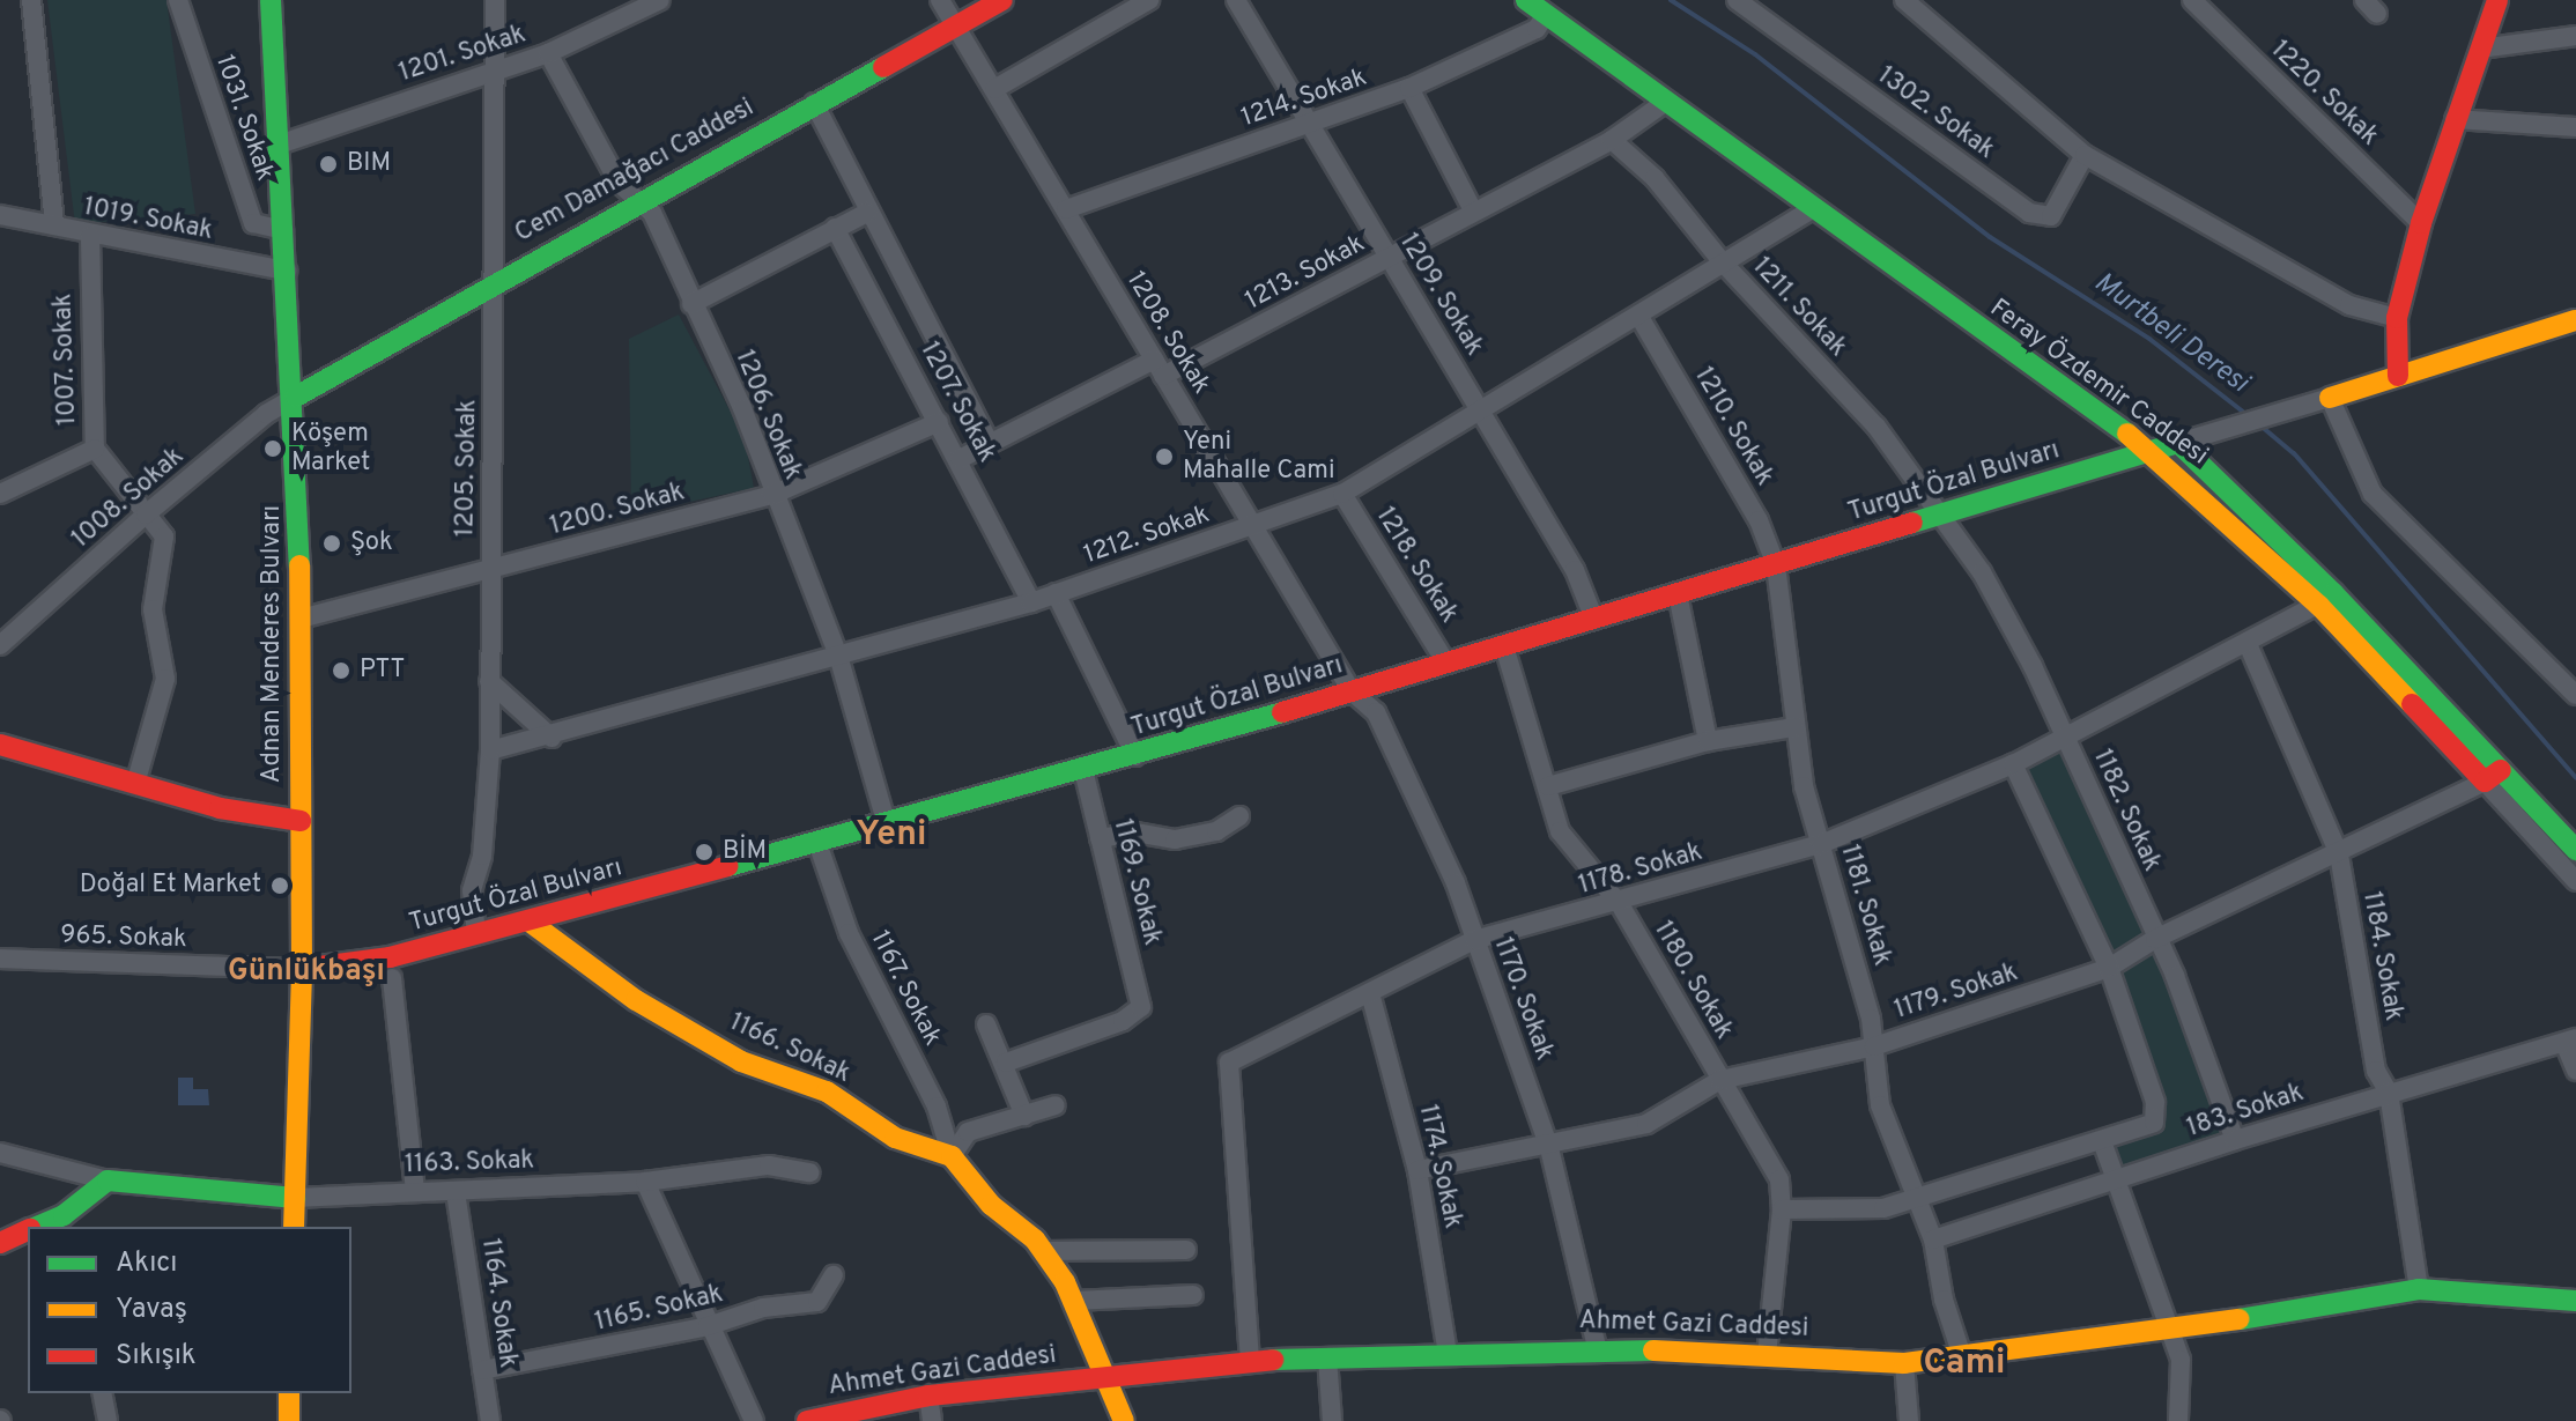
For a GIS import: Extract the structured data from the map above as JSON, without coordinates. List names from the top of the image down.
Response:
{
  "streets": {
    "street": [
      "1201. Sokak",
      "1220. Sokak",
      "1214. Sokak",
      "1302. Sokak",
      "1031. Sokak",
      "Cem Damağacı Caddesi",
      "1019. Sokak",
      "1213. Sokak",
      "1209. Sokak",
      "1211. Sokak",
      "1208. Sokak",
      "1007. Sokak",
      "Feray Özdemir Caddesi",
      "1207. Sokak",
      "1206. Sokak",
      "1210. Sokak",
      "1205. Sokak",
      "Turgut Özal Bulvarı",
      "1008. Sokak",
      "1200. Sokak",
      "1212. Sokak",
      "1218. Sokak",
      "Adnan Menderes Bulvarı",
      "1182. Sokak",
      "1178. Sokak",
      "1169. Sokak",
      "1181. Sokak",
      "965. Sokak",
      "1184. Sokak",
      "1180. Sokak",
      "1167. Sokak",
      "1179. Sokak",
      "1170. Sokak",
      "1166. Sokak",
      "183. Sokak",
      "1163. Sokak",
      "1174. Sokak",
      "1164. Sokak",
      "1165. Sokak",
      "Ahmet Gazi Caddesi"
    ]
  },
  "crossings": [
    ["1201. Sokak", "1206. Sokak"],
    ["1201. Sokak", "1205. Sokak"],
    ["1201. Sokak", "Adnan Menderes Bulvarı"],
    ["1214. Sokak", "1209. Sokak"],
    ["1214. Sokak", "1208. Sokak"],
    ["1214. Sokak", "Feray Özdemir Caddesi"],
    ["1031. Sokak", "Adnan Menderes Bulvarı"],
    ["Cem Damağacı Caddesi", "1208. Sokak"],
    ["Cem Damağacı Caddesi", "1207. Sokak"],
    ["Cem Damağacı Caddesi", "1206. Sokak"],
    ["Cem Damağacı Caddesi", "1205. Sokak"],
    ["Cem Damağacı Caddesi", "1008. Sokak"],
    ["Cem Damağacı Caddesi", "Adnan Menderes Bulvarı"],
    ["1019. Sokak", "1007. Sokak"],
    ["1019. Sokak", "Adnan Menderes Bulvarı"],
    ["1213. Sokak", "1209. Sokak"],
    ["1213. Sokak", "1211. Sokak"],
    ["1213. Sokak", "1208. Sokak"],
    ["1213. Sokak", "Feray Özdemir Caddesi"],
    ["1209. Sokak", "Turgut Özal Bulvarı"],
    ["1209. Sokak", "1212. Sokak"],
    ["1211. Sokak", "Turgut Özal Bulvarı"],
    ["1211. Sokak", "1212. Sokak"],
    ["1211. Sokak", "1182. Sokak"],
    ["1208. Sokak", "Turgut Özal Bulvarı"],
    ["1208. Sokak", "1212. Sokak"],
    ["1208. Sokak", "1170. Sokak"],
    ["1007. Sokak", "1008. Sokak"],
    ["Feray Özdemir Caddesi", "Turgut Özal Bulvarı"],
    ["Feray Özdemir Caddesi", "1212. Sokak"],
    ["Feray Özdemir Caddesi", "1178. Sokak"],
    ["1207. Sokak", "1200. Sokak"],
    ["1207. Sokak", "1212. Sokak"],
    ["1206. Sokak", "Turgut Özal Bulvarı"],
    ["1206. Sokak", "1200. Sokak"],
    ["1206. Sokak", "1212. Sokak"],
    ["1210. Sokak", "Turgut Özal Bulvarı"],
    ["1210. Sokak", "1212. Sokak"],
    ["1210. Sokak", "1181. Sokak"],
    ["1205. Sokak", "Turgut Özal Bulvarı"],
    ["1205. Sokak", "1200. Sokak"],
    ["1205. Sokak", "1212. Sokak"],
    ["Turgut Özal Bulvarı", "1218. Sokak"],
    ["Turgut Özal Bulvarı", "Adnan Menderes Bulvarı"],
    ["Turgut Özal Bulvarı", "1182. Sokak"],
    ["Turgut Özal Bulvarı", "1169. Sokak"],
    ["Turgut Özal Bulvarı", "1181. Sokak"],
    ["Turgut Özal Bulvarı", "965. Sokak"],
    ["Turgut Özal Bulvarı", "1180. Sokak"],
    ["Turgut Özal Bulvarı", "1167. Sokak"],
    ["Turgut Özal Bulvarı", "1170. Sokak"],
    ["Turgut Özal Bulvarı", "1166. Sokak"],
    ["1008. Sokak", "Adnan Menderes Bulvarı"],
    ["1200. Sokak", "Adnan Menderes Bulvarı"],
    ["1212. Sokak", "1218. Sokak"],
    ["Adnan Menderes Bulvarı", "965. Sokak"],
    ["Adnan Menderes Bulvarı", "1163. Sokak"],
    ["1182. Sokak", "1178. Sokak"],
    ["1182. Sokak", "1179. Sokak"],
    ["1182. Sokak", "183. Sokak"],
    ["1178. Sokak", "1181. Sokak"],
    ["1178. Sokak", "1184. Sokak"],
    ["1178. Sokak", "1180. Sokak"],
    ["1178. Sokak", "1170. Sokak"],
    ["1178. Sokak", "1174. Sokak"],
    ["1178. Sokak", "Ahmet Gazi Caddesi"],
    ["1181. Sokak", "1179. Sokak"],
    ["1181. Sokak", "183. Sokak"],
    ["1181. Sokak", "Ahmet Gazi Caddesi"],
    ["1184. Sokak", "1179. Sokak"],
    ["1184. Sokak", "183. Sokak"],
    ["1184. Sokak", "Ahmet Gazi Caddesi"],
    ["1180. Sokak", "1179. Sokak"],
    ["1180. Sokak", "Ahmet Gazi Caddesi"],
    ["1167. Sokak", "1166. Sokak"],
    ["1179. Sokak", "1170. Sokak"],
    ["1179. Sokak", "1174. Sokak"],
    ["1170. Sokak", "Ahmet Gazi Caddesi"],
    ["1163. Sokak", "1164. Sokak"],
    ["1174. Sokak", "Ahmet Gazi Caddesi"],
    ["1164. Sokak", "1165. Sokak"]
  ],
  "districts": ["Yeni", "Günlükbaşı", "Cami"],
  "water": ["Murtbeli Deresi"],
  "places": [
    "BIM",
    "Köşem Market",
    "Yeni Mahalle Cami",
    "Şok",
    "PTT",
    "BİM",
    "Doğal Et Market"
  ],
  "legend": ["Akıcı", "Yavaş", "Sıkışık"]
}
